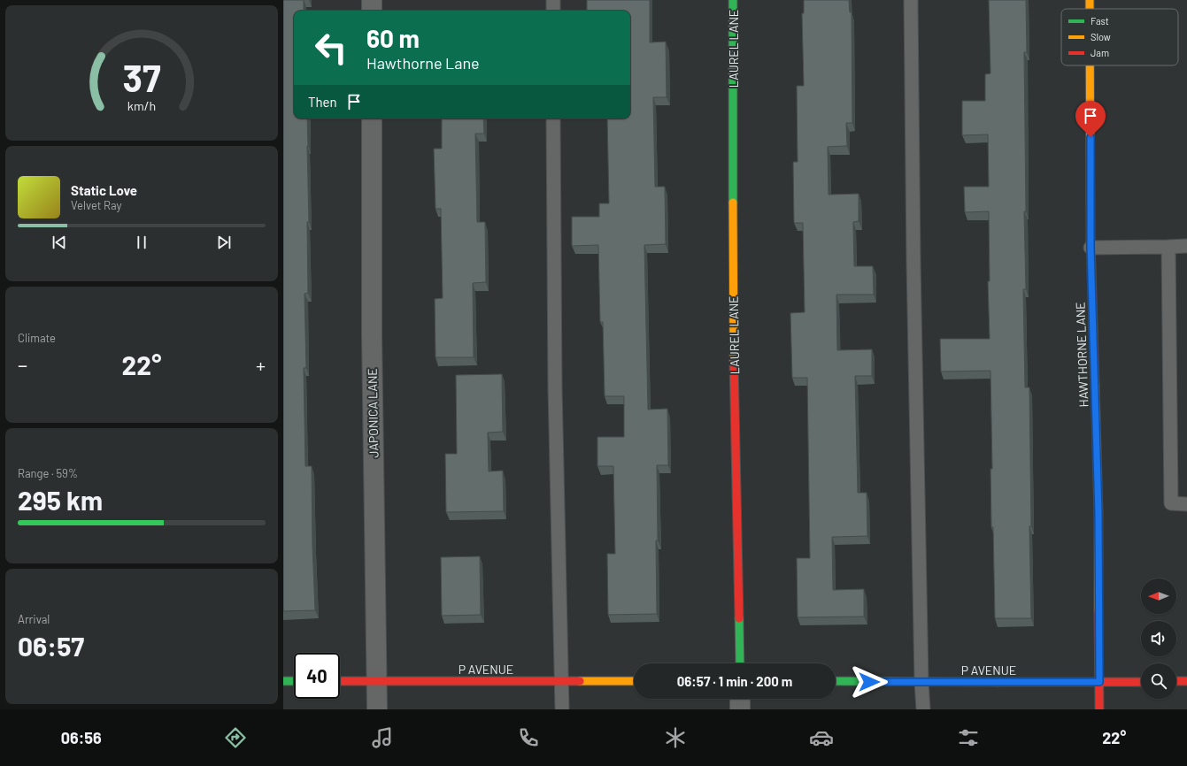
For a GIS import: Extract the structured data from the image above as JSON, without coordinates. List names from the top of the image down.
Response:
{
  "streets": {
    "street": [
      "LAUREL LANE",
      "HAWTHORNE LANE",
      "JAPONICA LANE",
      "P AVENUE"
    ]
  },
  "crossings": [
    ["HAWTHORNE LANE", "P AVENUE"],
    ["JAPONICA LANE", "P AVENUE"]
  ],
  "legend": ["Fast", "Slow", "Jam"],
  "north": "left",
  "page": {
    "turn": ["60 m", "Hawthorne Lane"],
    "then": "Then",
    "song": ["Static Love", "Velvet Ray"],
    "tile": [
      "Climate",
      ["Range · 59%", "295 km"],
      ["Arrival", "06:57"]
    ],
    "heat": ["−", "22°", "+"],
    "limit": "40",
    "trip": "06:57 · 1 min · 200 m",
    "tabs": ["06:56", "22°"],
    "gauge": ["37", "km/h"]
  }
}
